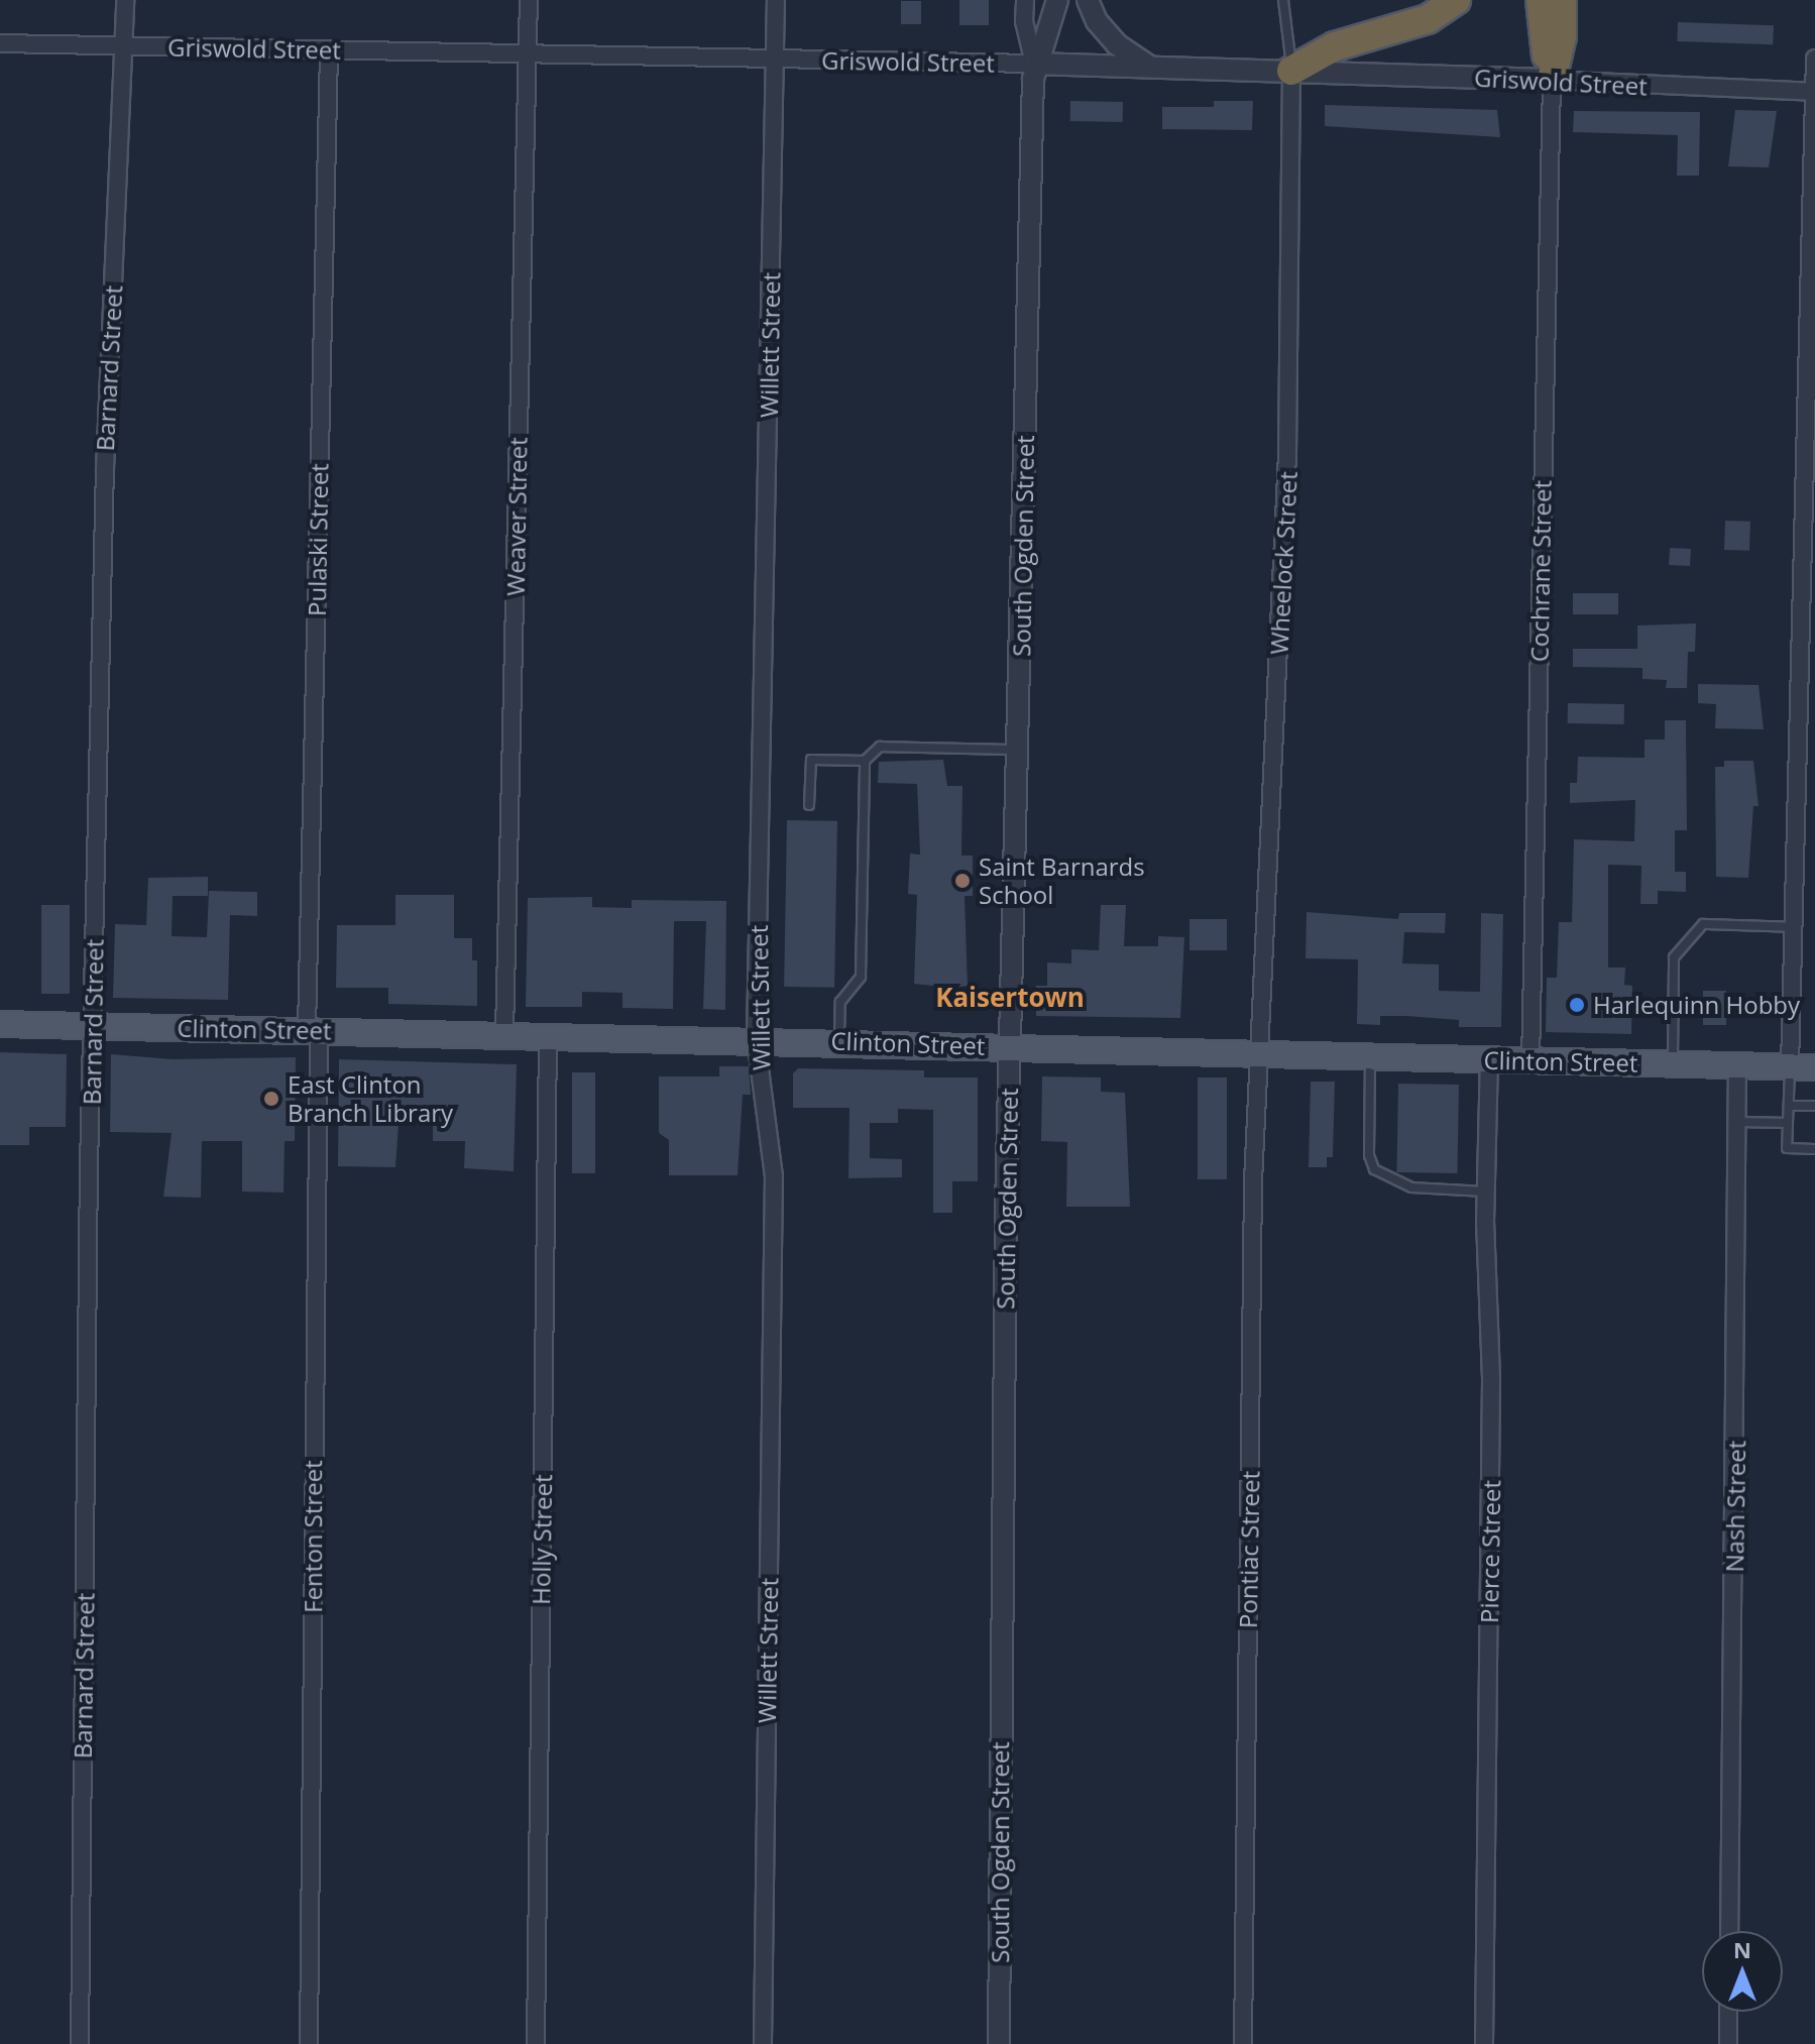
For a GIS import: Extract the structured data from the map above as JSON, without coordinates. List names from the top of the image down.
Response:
{
  "streets": {
    "main road": ["Clinton Street"],
    "street": [
      "Griswold Street",
      "Willett Street",
      "Barnard Street",
      "Weaver Street",
      "Pulaski Street",
      "South Ogden Street",
      "Wheelock Street",
      "Cochrane Street",
      "Nash Street",
      "Fenton Street",
      "Holly Street",
      "Pontiac Street",
      "Pierce Street"
    ]
  },
  "crossings": [
    ["Griswold Street", "Willett Street"],
    ["Griswold Street", "Barnard Street"],
    ["Griswold Street", "Weaver Street"],
    ["Griswold Street", "Pulaski Street"],
    ["Griswold Street", "South Ogden Street"],
    ["Griswold Street", "Wheelock Street"],
    ["Griswold Street", "Cochrane Street"],
    ["Willett Street", "Clinton Street"],
    ["Barnard Street", "Clinton Street"],
    ["Weaver Street", "Clinton Street"],
    ["Pulaski Street", "Clinton Street"],
    ["Pulaski Street", "Fenton Street"],
    ["South Ogden Street", "Clinton Street"],
    ["Wheelock Street", "Clinton Street"],
    ["Wheelock Street", "Pontiac Street"],
    ["Cochrane Street", "Clinton Street"],
    ["Clinton Street", "Nash Street"],
    ["Clinton Street", "Fenton Street"],
    ["Clinton Street", "Holly Street"],
    ["Clinton Street", "Pontiac Street"],
    ["Clinton Street", "Pierce Street"]
  ],
  "districts": ["Kaisertown"],
  "places": ["Saint Barnards School", "Harlequinn Hobby", "East Clinton Branch Library"],
  "north": "top"
}
